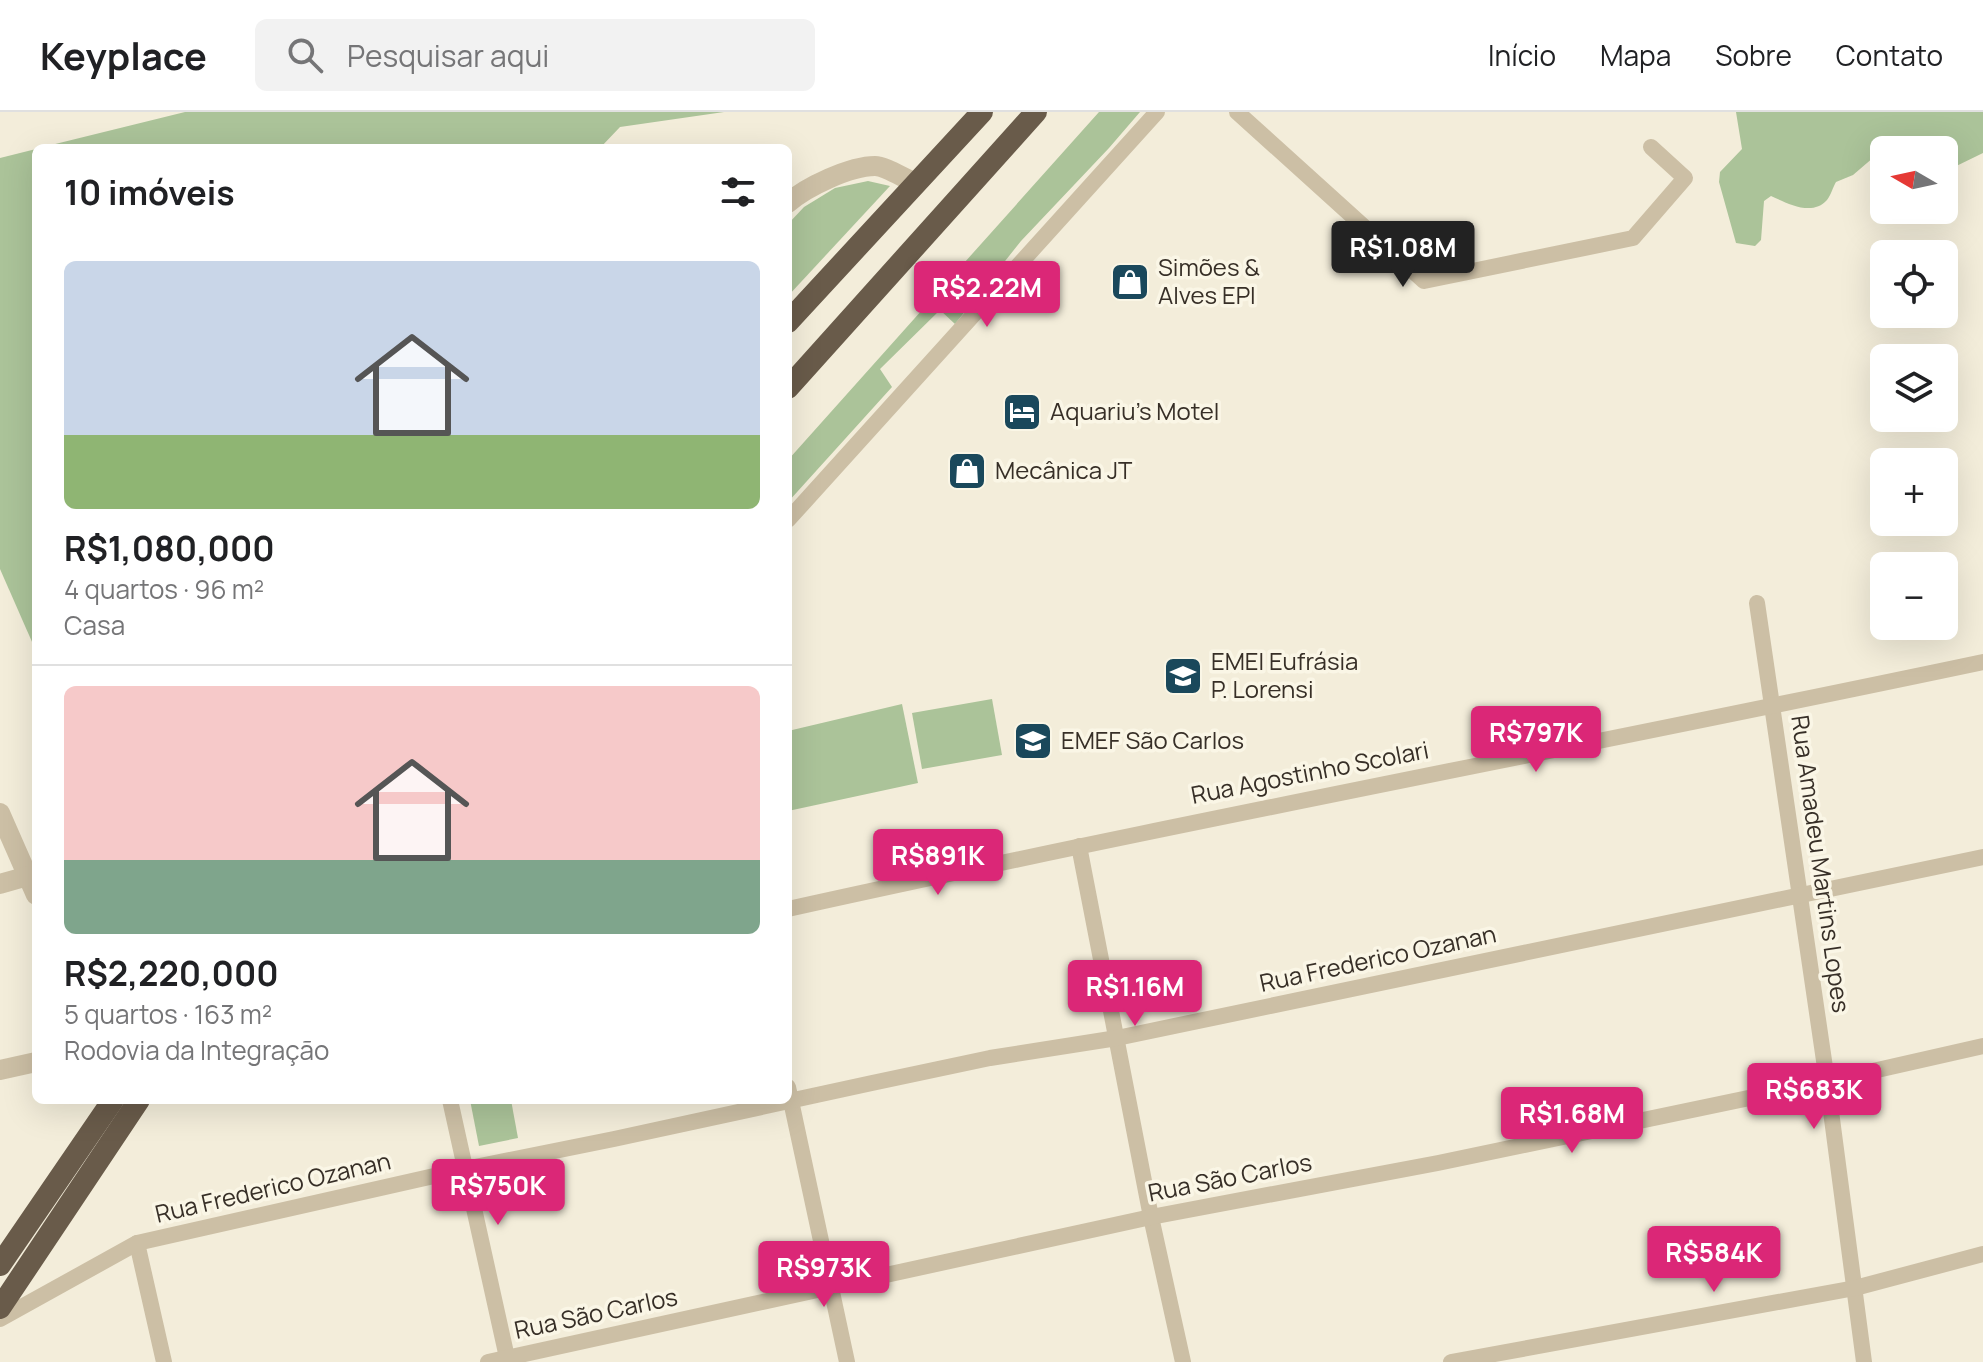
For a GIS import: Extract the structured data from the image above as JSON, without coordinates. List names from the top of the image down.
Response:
{
  "streets": {
    "street": [
      "Rua Agostinho Scolari",
      "Rua Amadeu Martins Lopes",
      "Rua Frederico Ozanan",
      "Rua São Carlos"
    ]
  },
  "crossings": [
    ["Rua Agostinho Scolari", "Rua Amadeu Martins Lopes"],
    ["Rua Amadeu Martins Lopes", "Rua Frederico Ozanan"],
    ["Rua Amadeu Martins Lopes", "Rua São Carlos"]
  ],
  "places": {
    "shop": ["Simões & Alves EPI", "Mecânica JT"],
    "hotel": ["Aquariu's Motel"],
    "school or university": ["EMEI Eufrásia P. Lorensi", "EMEF São Carlos"]
  },
  "north": "left",
  "page": {
    "header": "Keyplace",
    "search": "Pesquisar aqui",
    "nav": [
      "Início",
      "Mapa",
      "Sobre",
      "Contato"
    ],
    "map_buttons": ["+", "−"],
    "heading": "10 imóveis",
    "price": [
      "R$1.08M",
      "R$2.22M",
      "R$797K",
      "R$891K",
      "R$1.16M",
      "R$683K",
      "R$1.68M",
      "R$750K",
      "R$584K",
      "R$973K"
    ],
    "list": [
      {
        "name": "R$1,080,000",
        "note": "4 quartos · 96 m² · Casa"
      },
      {
        "name": "R$2,220,000",
        "note": "5 quartos · 163 m² · Rodovia da Integração"
      }
    ]
  }
}
